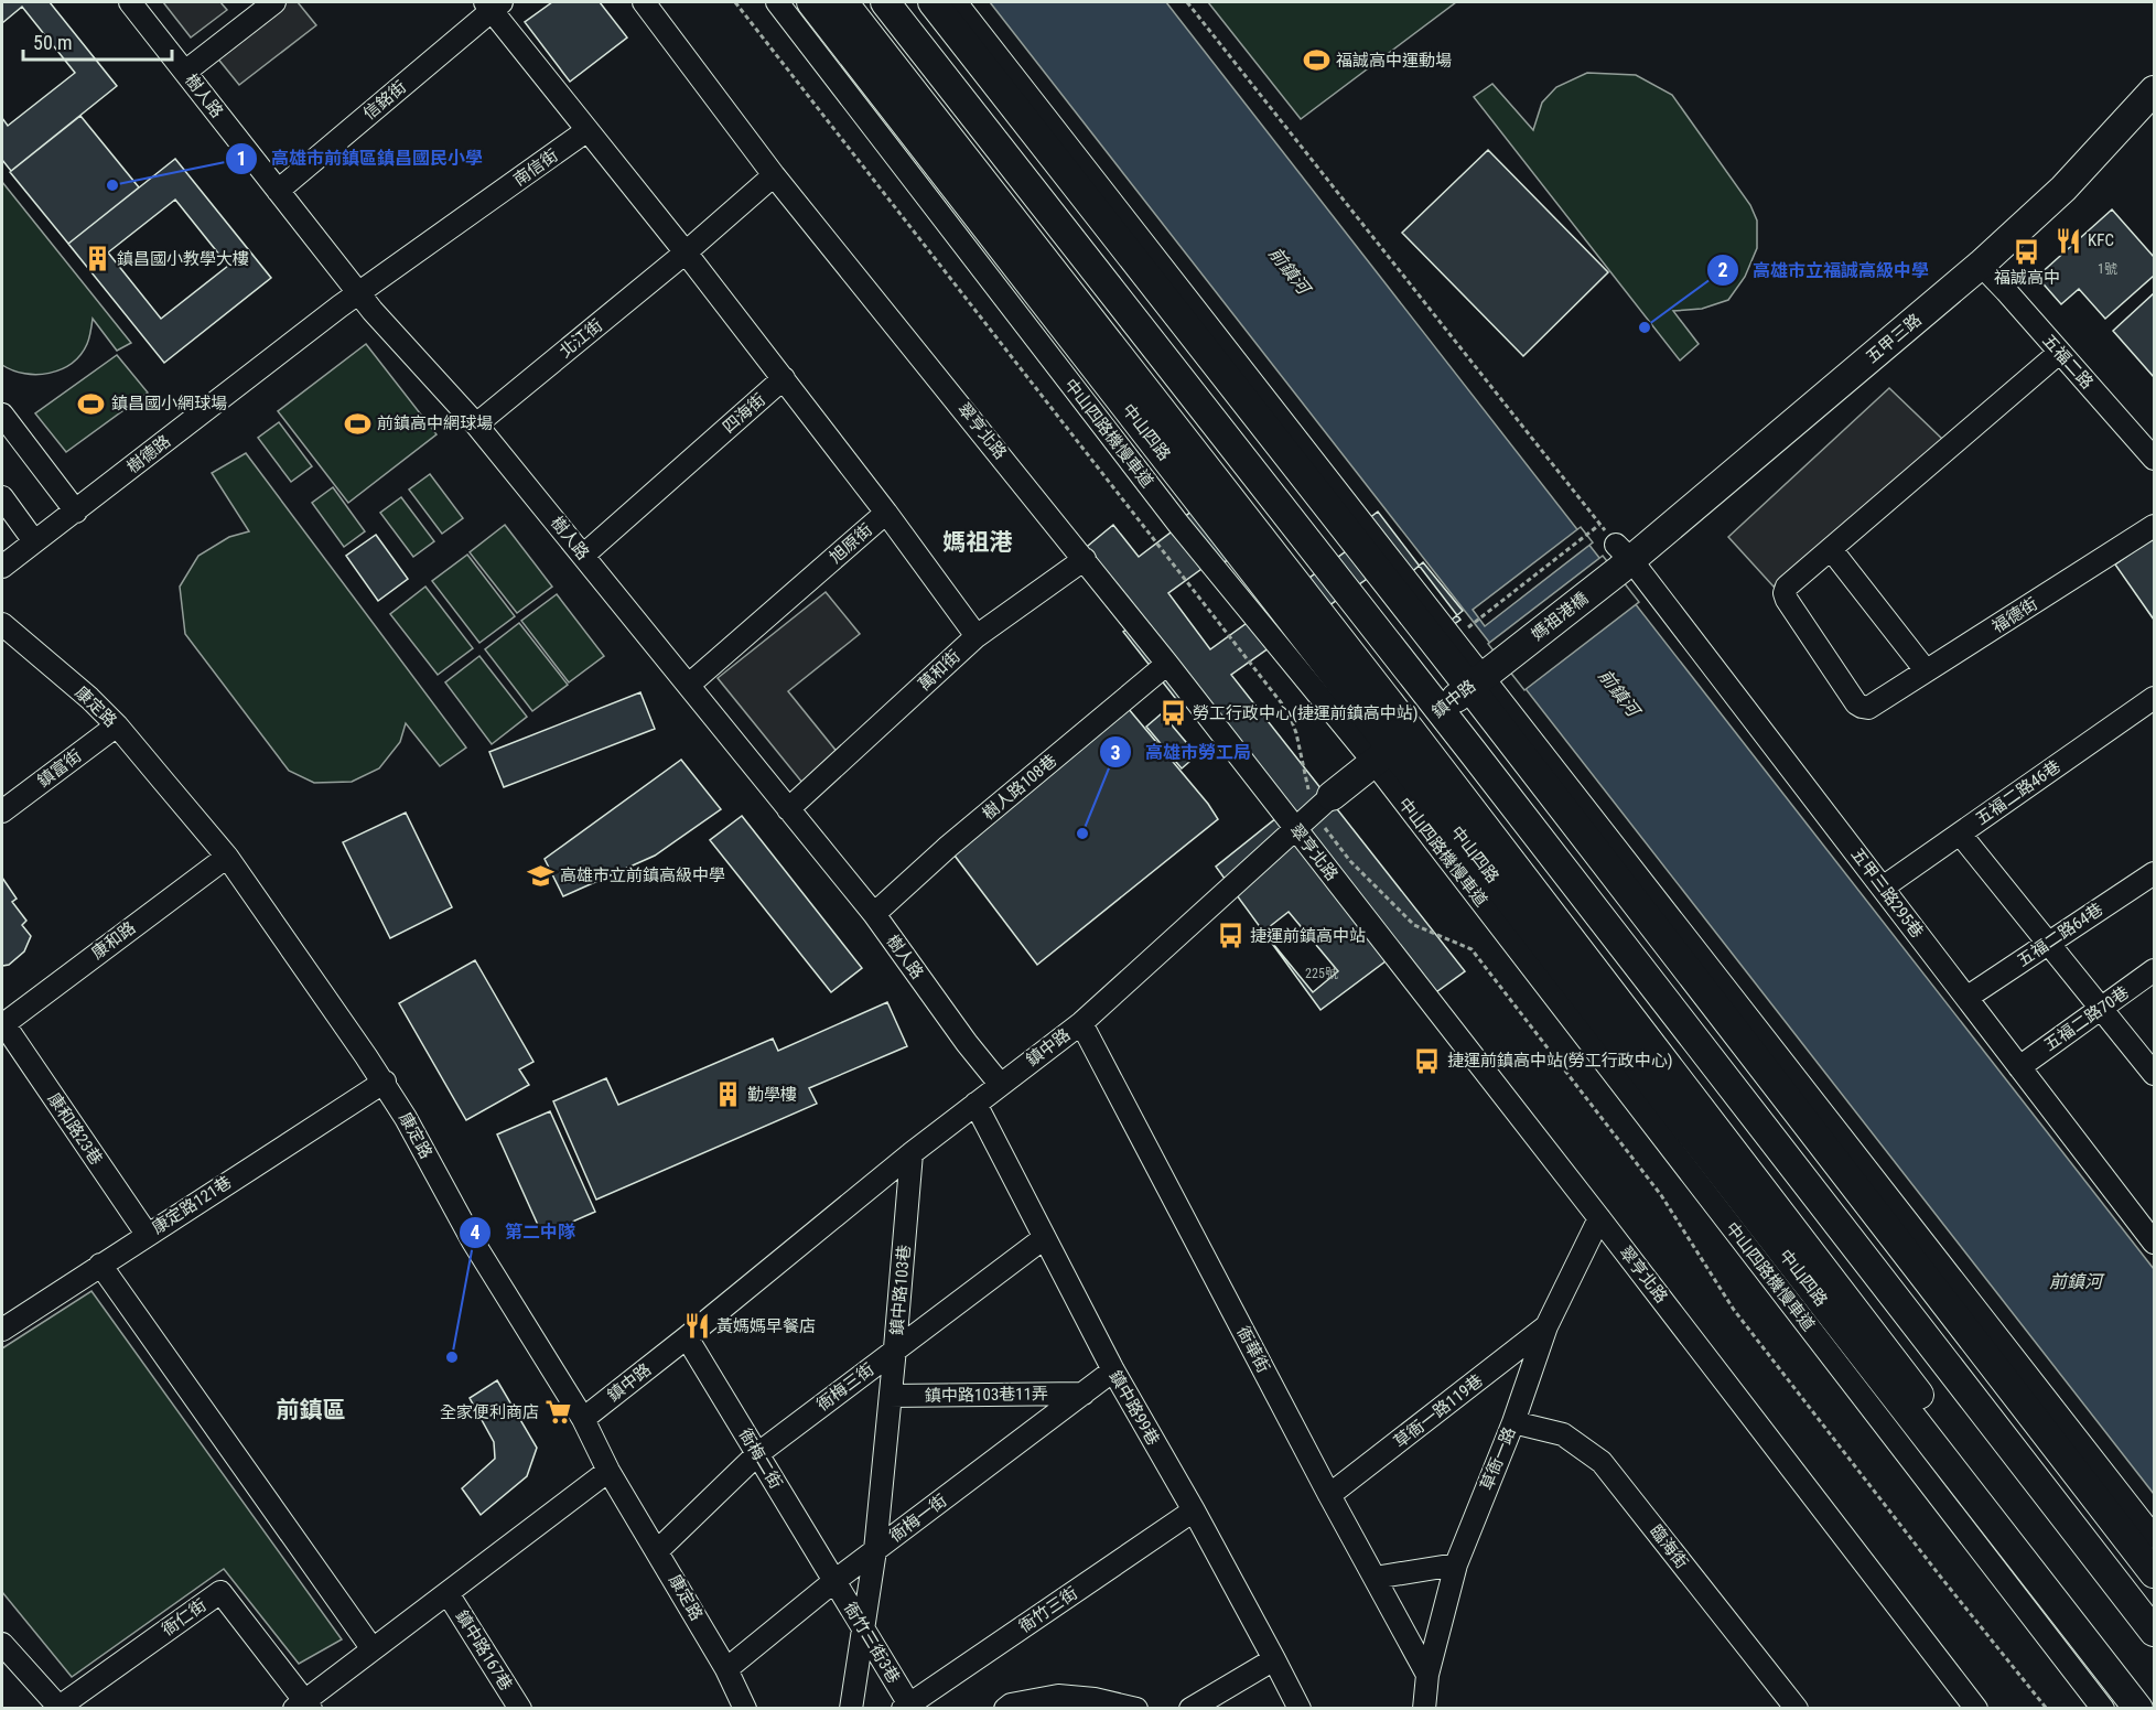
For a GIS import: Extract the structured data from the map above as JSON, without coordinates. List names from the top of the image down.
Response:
{
  "streets": {
    "main road": [
      "五甲三路",
      "中山四路",
      "媽祖港橋",
      "鎮中路"
    ],
    "street": [
      "樹人路",
      "信銘街",
      "南信街",
      "北江街",
      "五福二路",
      "四海街",
      "翠亨北路",
      "中山四路機慢車道",
      "樹德路",
      "旭原街",
      "福德街",
      "萬和街",
      "康定路",
      "鎮富街",
      "樹人路108巷",
      "五福二路46巷",
      "五甲三路295巷",
      "五福二路64巷",
      "康和路",
      "五福二路70巷",
      "康和路23巷",
      "康定路121巷",
      "鎮中路103巷",
      "衙華街",
      "衙梅三街",
      "鎮中路103巷11弄",
      "鎮中路99巷",
      "草衙一路119巷",
      "衙梅二街",
      "草衙一路",
      "衙梅一街",
      "臨海街",
      "衙竹三街",
      "衙仁街",
      "衙竹三街3巷",
      "鎮中路167巷"
    ]
  },
  "crossings": [
    ["樹人路", "信銘街"],
    ["樹人路", "南信街"],
    ["樹人路", "北江街"],
    ["樹人路", "四海街"],
    ["樹人路", "樹德路"],
    ["樹人路", "旭原街"],
    ["樹人路", "萬和街"],
    ["樹人路", "鎮中路"],
    ["樹人路", "樹人路108巷"],
    ["南信街", "樹德路"],
    ["北江街", "翠亨北路"],
    ["五甲三路", "五福二路"],
    ["五甲三路", "媽祖港橋"],
    ["五甲三路", "五甲三路295巷"],
    ["四海街", "旭原街"],
    ["翠亨北路", "萬和街"],
    ["翠亨北路", "鎮中路"],
    ["翠亨北路", "樹人路108巷"],
    ["翠亨北路", "草衙一路"],
    ["中山四路", "中山四路機慢車道"],
    ["中山四路", "鎮中路"],
    ["中山四路機慢車道", "鎮中路"],
    ["媽祖港橋", "鎮中路"],
    ["媽祖港橋", "五甲三路295巷"],
    ["鎮中路", "康定路"],
    ["鎮中路", "鎮中路103巷"],
    ["鎮中路", "衙華街"],
    ["鎮中路", "鎮中路99巷"],
    ["鎮中路", "衙梅二街"],
    ["康定路", "鎮富街"],
    ["康定路", "康和路"],
    ["康定路", "康定路121巷"],
    ["康定路", "衙梅三街"],
    ["康定路", "衙梅一街"],
    ["五福二路46巷", "五甲三路295巷"],
    ["五甲三路295巷", "五福二路64巷"],
    ["五甲三路295巷", "五福二路70巷"],
    ["康和路", "康和路23巷"],
    ["康和路23巷", "康定路121巷"],
    ["鎮中路103巷", "衙梅三街"],
    ["鎮中路103巷", "鎮中路103巷11弄"],
    ["鎮中路103巷", "衙梅一街"],
    ["鎮中路103巷", "衙竹三街3巷"],
    ["衙華街", "草衙一路119巷"],
    ["衙華街", "草衙一路"],
    ["衙梅三街", "鎮中路99巷"],
    ["衙梅三街", "衙梅二街"],
    ["鎮中路103巷11弄", "衙梅一街"],
    ["鎮中路99巷", "衙梅一街"],
    ["鎮中路99巷", "衙竹三街"],
    ["草衙一路119巷", "草衙一路"],
    ["衙梅二街", "衙梅一街"],
    ["衙梅二街", "衙竹三街3巷"],
    ["草衙一路", "臨海街"],
    ["衙梅一街", "衙竹三街3巷"],
    ["衙竹三街", "衙竹三街3巷"]
  ],
  "districts": ["媽祖港", "前鎮區"],
  "water": ["前鎮河"],
  "places": {
    "sports": ["福誠高中運動場", "鎮昌國小網球場", "前鎮高中網球場"],
    "other": [
      "高雄市前鎮區鎮昌國民小學",
      "高雄市立福誠高級中學",
      "高雄市勞工局",
      "第二中隊"
    ],
    "restaurant": ["KFC", "黃媽媽早餐店"],
    "bus stop": [
      "福誠高中",
      "勞工行政中心(捷運前鎮高中站)",
      "捷運前鎮高中站",
      "捷運前鎮高中站(勞工行政中心)"
    ],
    "building": ["鎮昌國小教學大樓", "勤學樓"],
    "school or university": ["高雄市立前鎮高級中學"],
    "supermarket": ["全家便利商店"]
  },
  "house_numbers": ["1號", "225號"],
  "scale_bar": "50 m"
}
